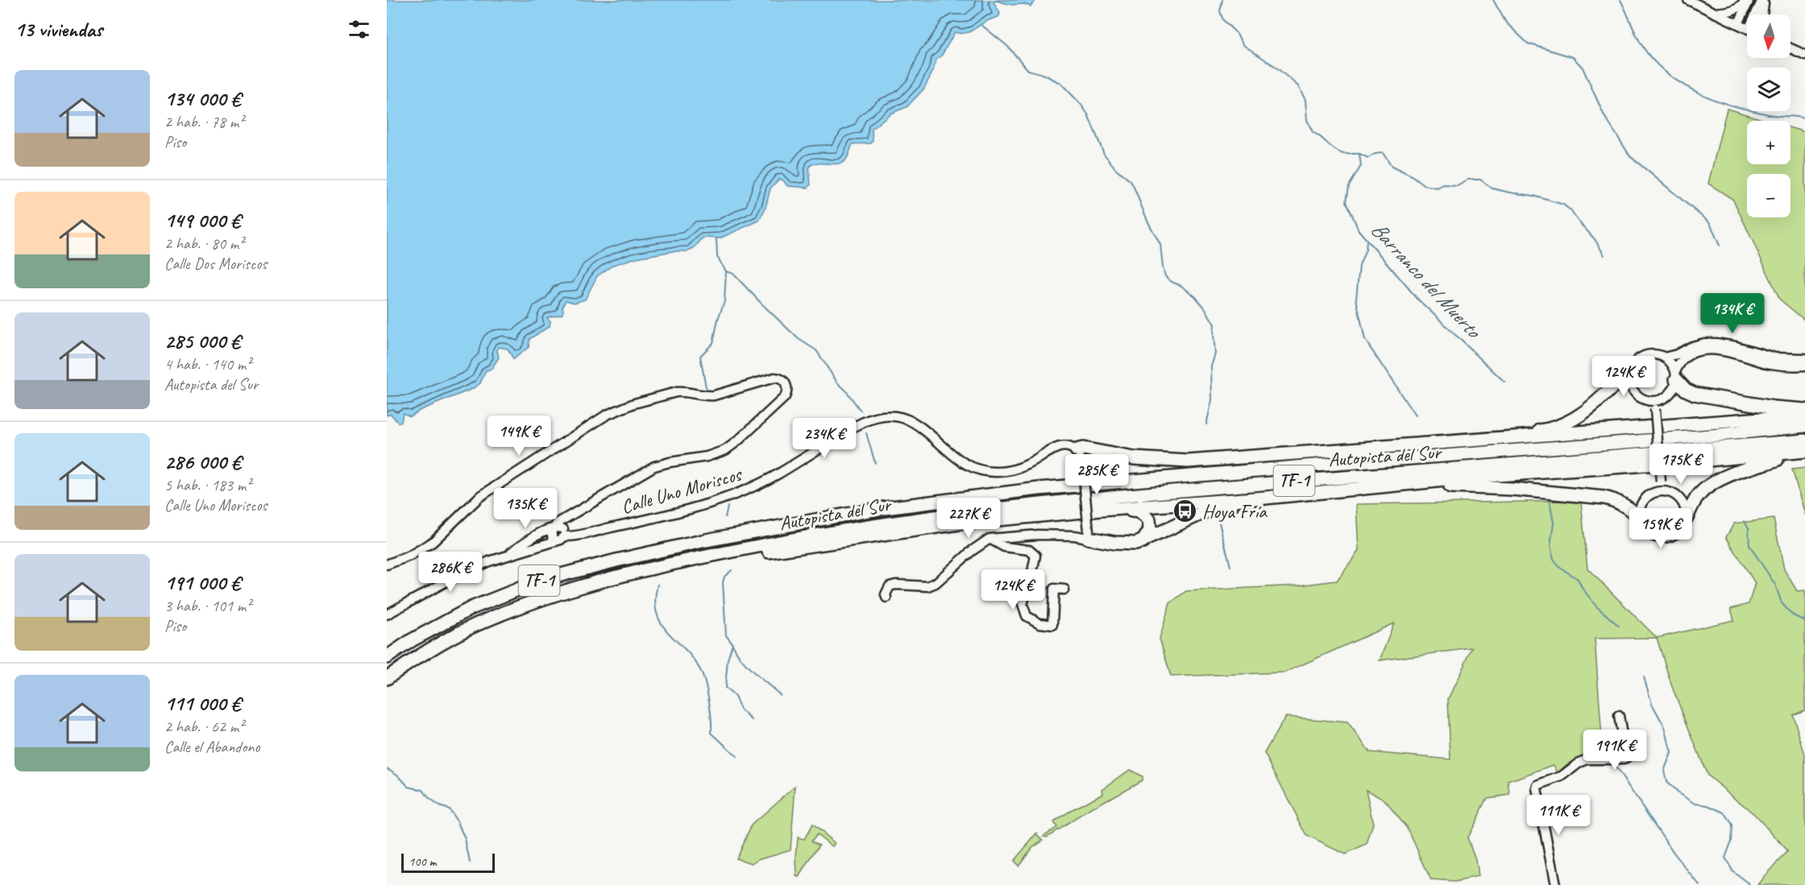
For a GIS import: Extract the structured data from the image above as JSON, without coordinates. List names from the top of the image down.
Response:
{
  "streets": {
    "highway": ["Autopista del Sur", "TF-1"],
    "street": ["Calle Uno Moriscos"]
  },
  "water": ["Barranco del Muerto"],
  "places": {
    "bus stop": ["Hoya Fría"]
  },
  "scale_bar": "100 m",
  "north": "bottom",
  "page": {
    "heading": "13 viviendas",
    "map_buttons": ["+", "−"],
    "list": [
      {
        "name": "134 000 €",
        "note": "2 hab. · 78 m² · Piso"
      },
      {
        "name": "149 000 €",
        "note": "2 hab. · 80 m² · Calle Dos Moriscos"
      },
      {
        "name": "285 000 €",
        "note": "4 hab. · 140 m² · Autopista del Sur"
      },
      {
        "name": "286 000 €",
        "note": "5 hab. · 183 m² · Calle Uno Moriscos"
      },
      {
        "name": "191 000 €",
        "note": "3 hab. · 101 m² · Piso"
      },
      {
        "name": "111 000 €",
        "note": "2 hab. · 62 m² · Calle el Abandono"
      }
    ],
    "price": [
      "134K €",
      "124K €",
      "149K €",
      "234K €",
      "175K €",
      "285K €",
      "135K €",
      "227K €",
      "159K €",
      "286K €",
      "124K €",
      "191K €",
      "111K €"
    ],
    "scale": "100 m"
  }
}
